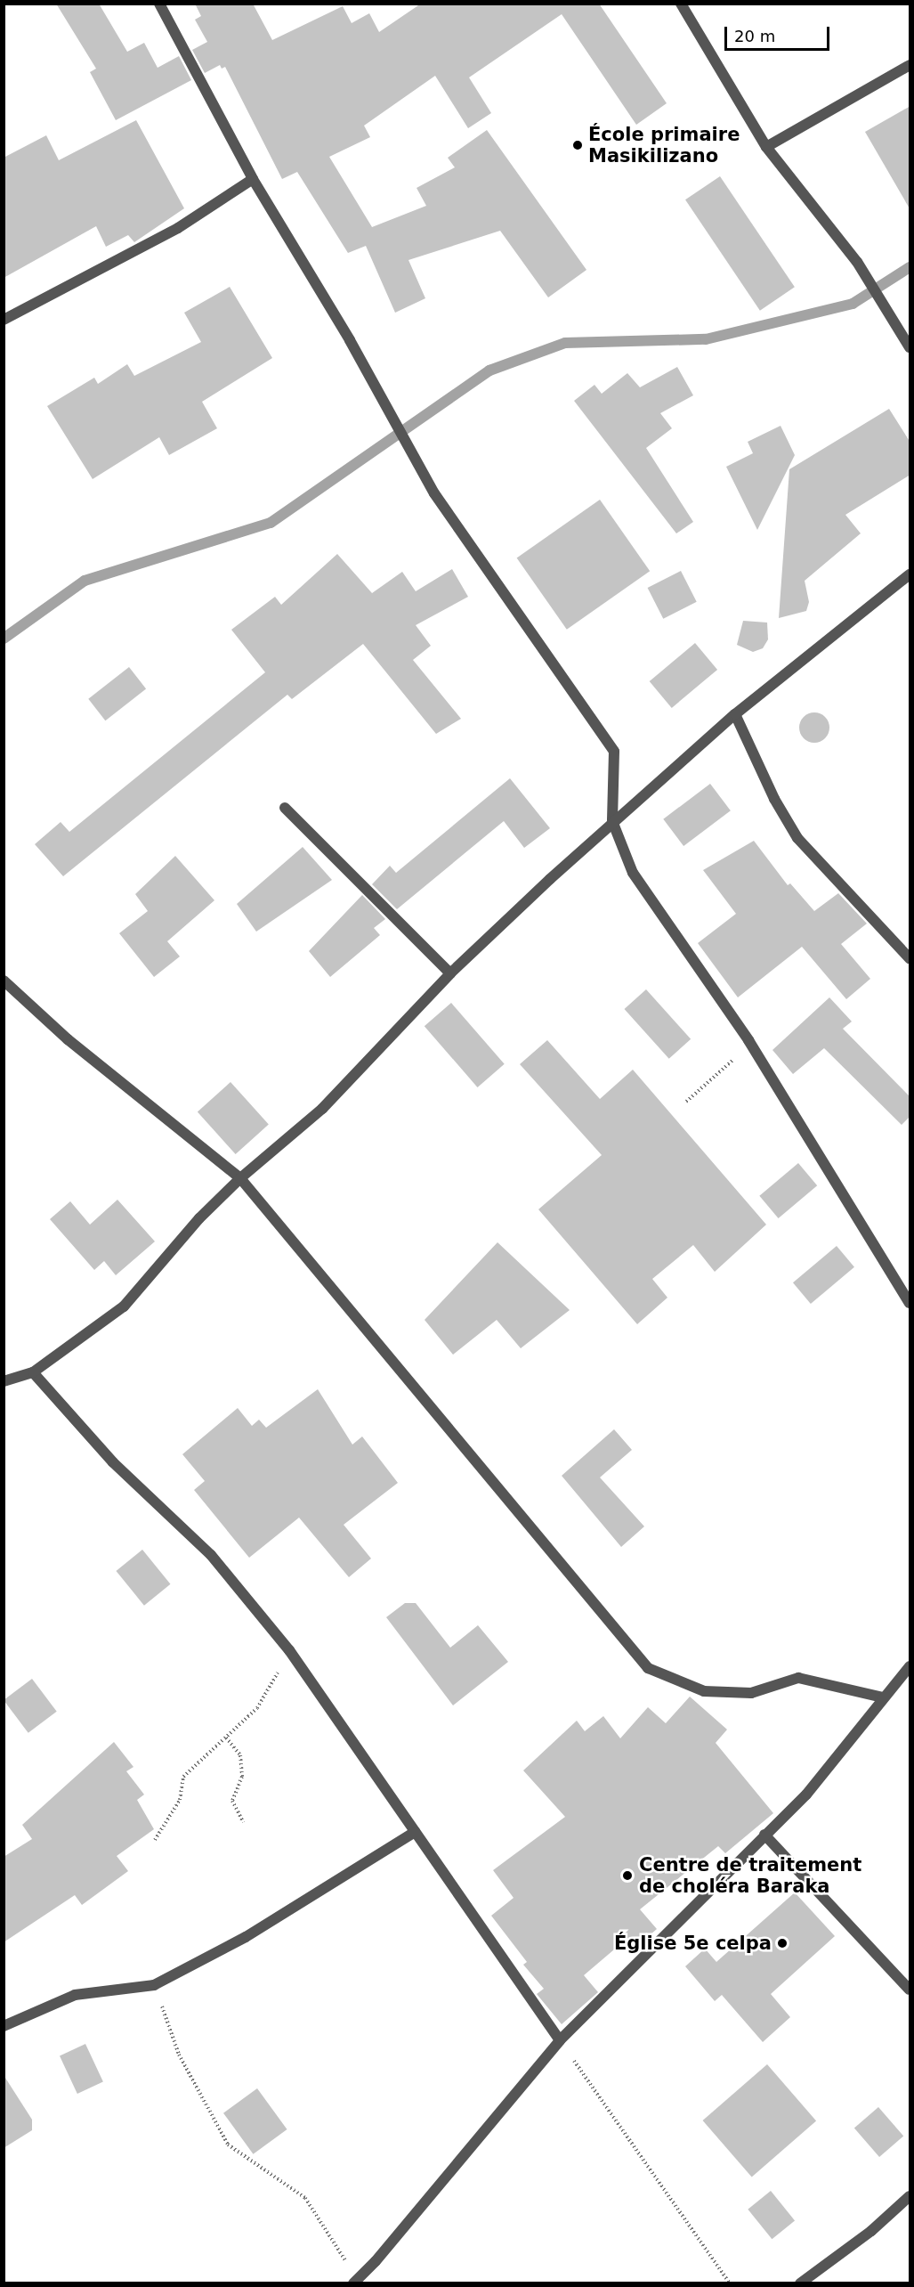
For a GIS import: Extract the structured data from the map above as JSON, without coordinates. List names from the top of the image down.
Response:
{
  "places": ["École primaire Masikilizano", "Centre de traitement de choléra Baraka", "Église 5e celpa"],
  "scale_bar": "20 m"
}
